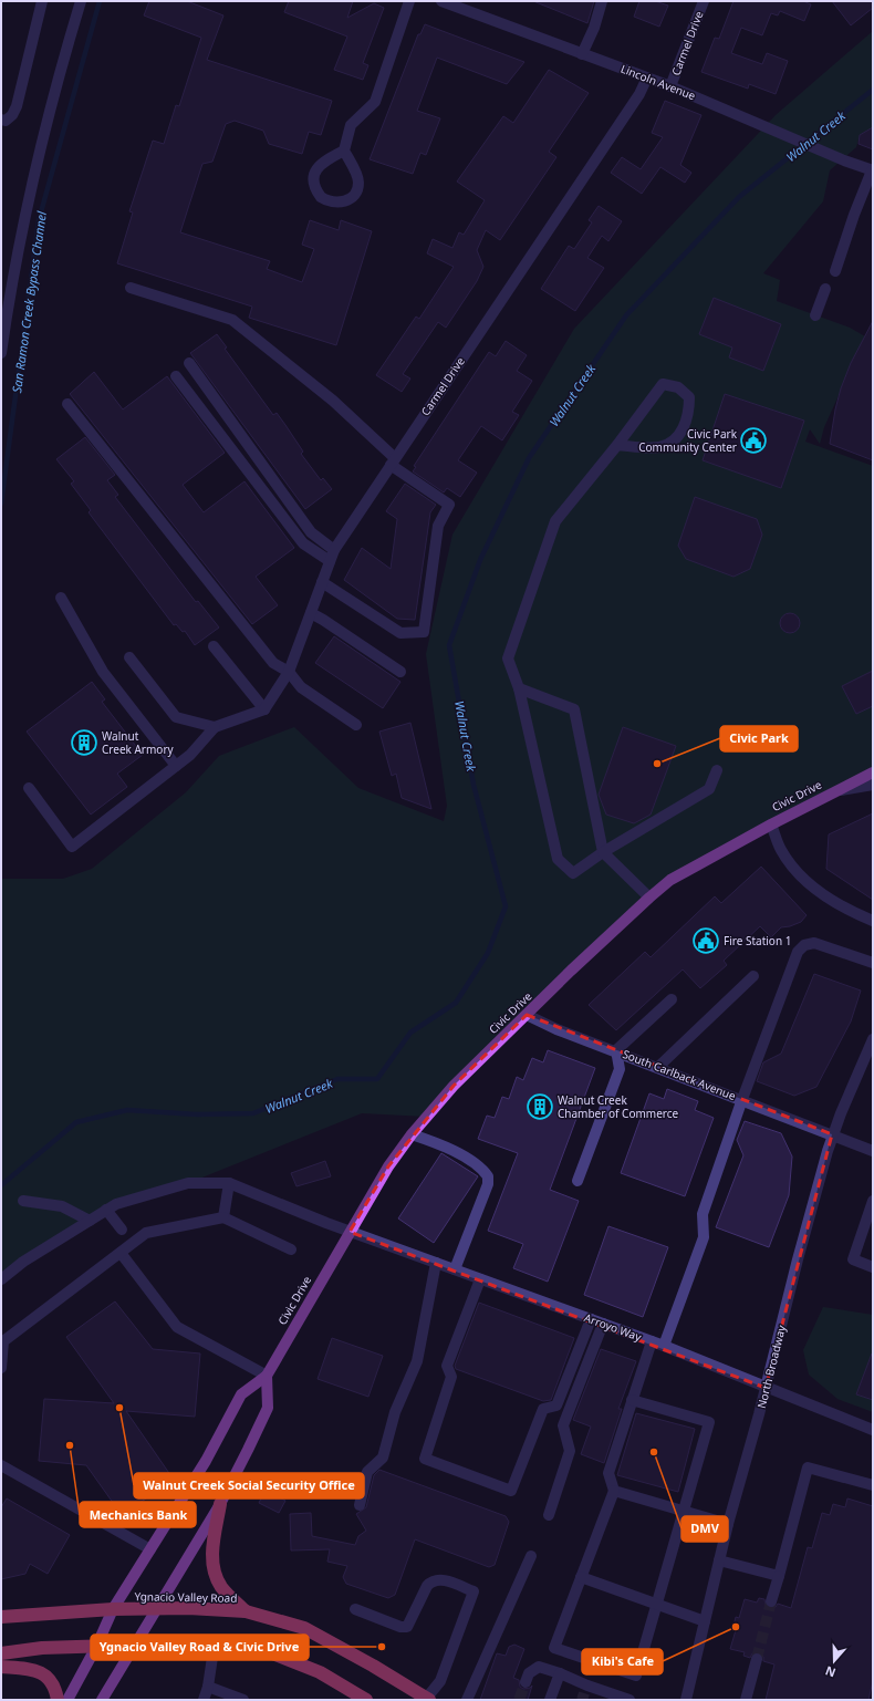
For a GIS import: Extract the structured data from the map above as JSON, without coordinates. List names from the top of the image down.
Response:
{
  "streets": {
    "highway": ["Ygnacio Valley Road"],
    "main road": ["Civic Drive"],
    "street": [
      "Carmel Drive",
      "Lincoln Avenue",
      "South Carlback Avenue",
      "Arroyo Way",
      "North Broadway"
    ]
  },
  "crossings": [
    ["Carmel Drive", "Lincoln Avenue"],
    ["Civic Drive", "South Carlback Avenue"],
    ["Civic Drive", "Arroyo Way"],
    ["Civic Drive", "Ygnacio Valley Road"],
    ["South Carlback Avenue", "North Broadway"],
    ["Arroyo Way", "North Broadway"]
  ],
  "water": ["Walnut Creek", "San Ramon Creek Bypass Channel"],
  "places": {
    "public building": ["Civic Park Community Center", "Fire Station 1"],
    "building": ["Walnut Creek Armory", "Walnut Creek Chamber of Commerce"],
    "other": [
      "Civic Park",
      "Walnut Creek Social Security Office",
      "Mechanics Bank",
      "DMV",
      "Kibi's Cafe",
      "Ygnacio Valley Road & Civic Drive"
    ]
  },
  "north": "bottom"
}
